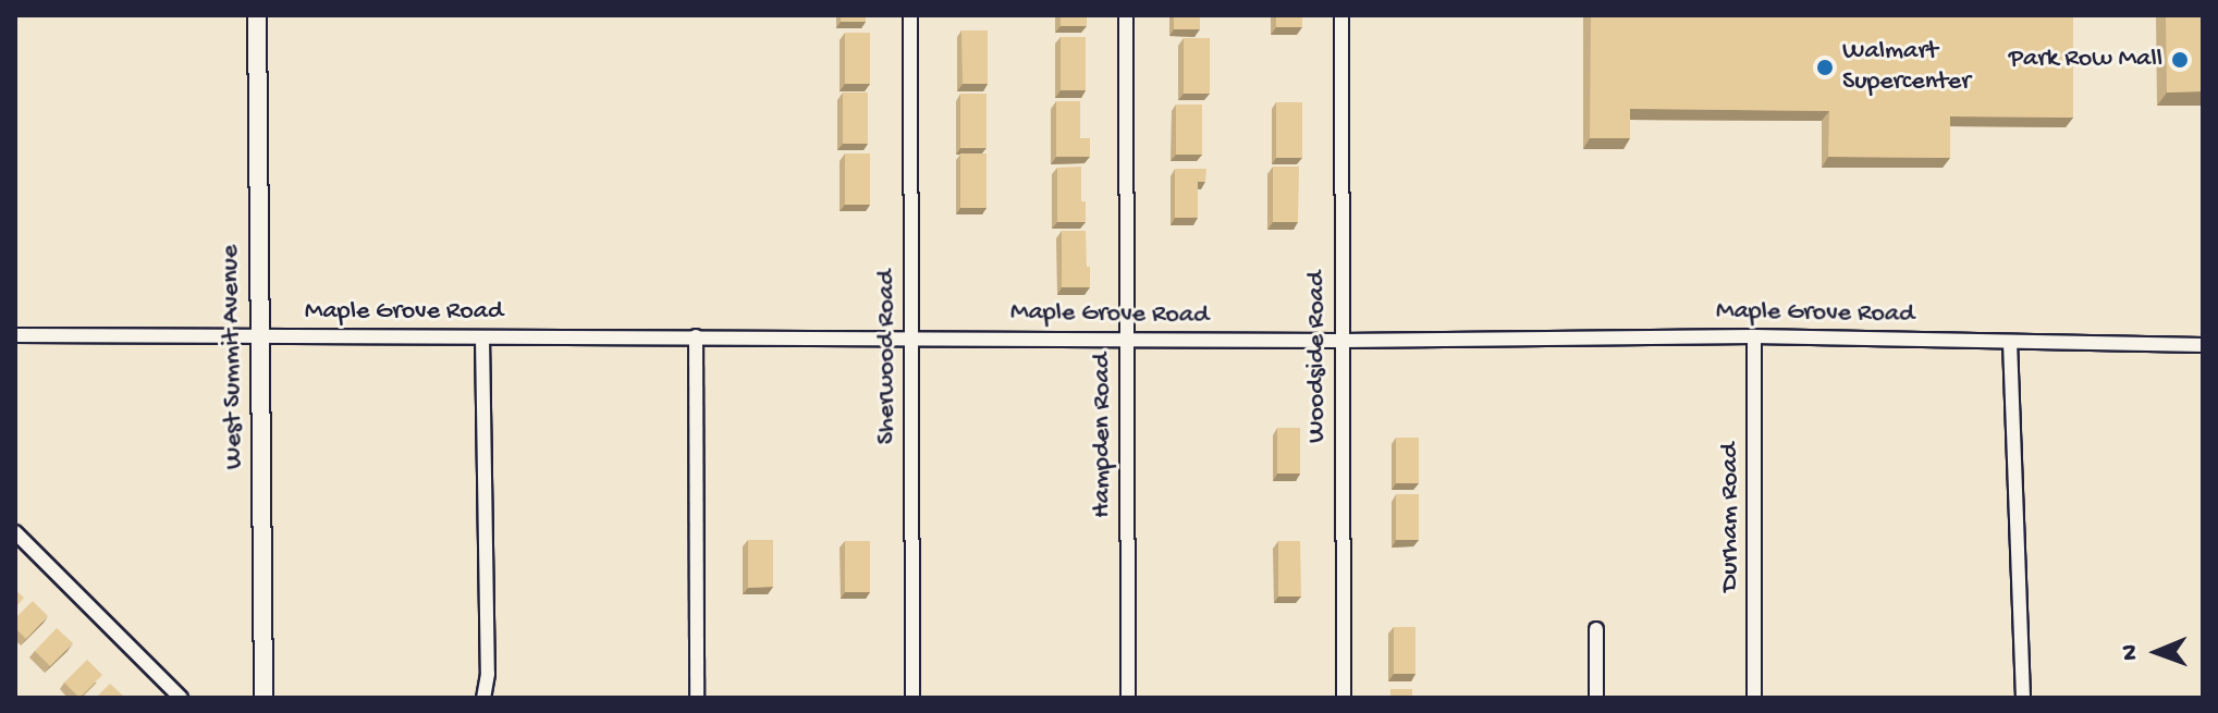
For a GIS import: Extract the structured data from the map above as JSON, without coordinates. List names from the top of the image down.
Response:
{
  "streets": {
    "street": [
      "Maple Grove Road",
      "West Summit Avenue",
      "Sherwood Road",
      "Woodside Road",
      "Hampden Road",
      "Durham Road"
    ]
  },
  "crossings": [
    ["Maple Grove Road", "West Summit Avenue"],
    ["Maple Grove Road", "Sherwood Road"],
    ["Maple Grove Road", "Woodside Road"],
    ["Maple Grove Road", "Hampden Road"],
    ["Maple Grove Road", "Durham Road"]
  ],
  "places": ["Park Row Mall", "Walmart Supercenter"],
  "north": "left"
}
